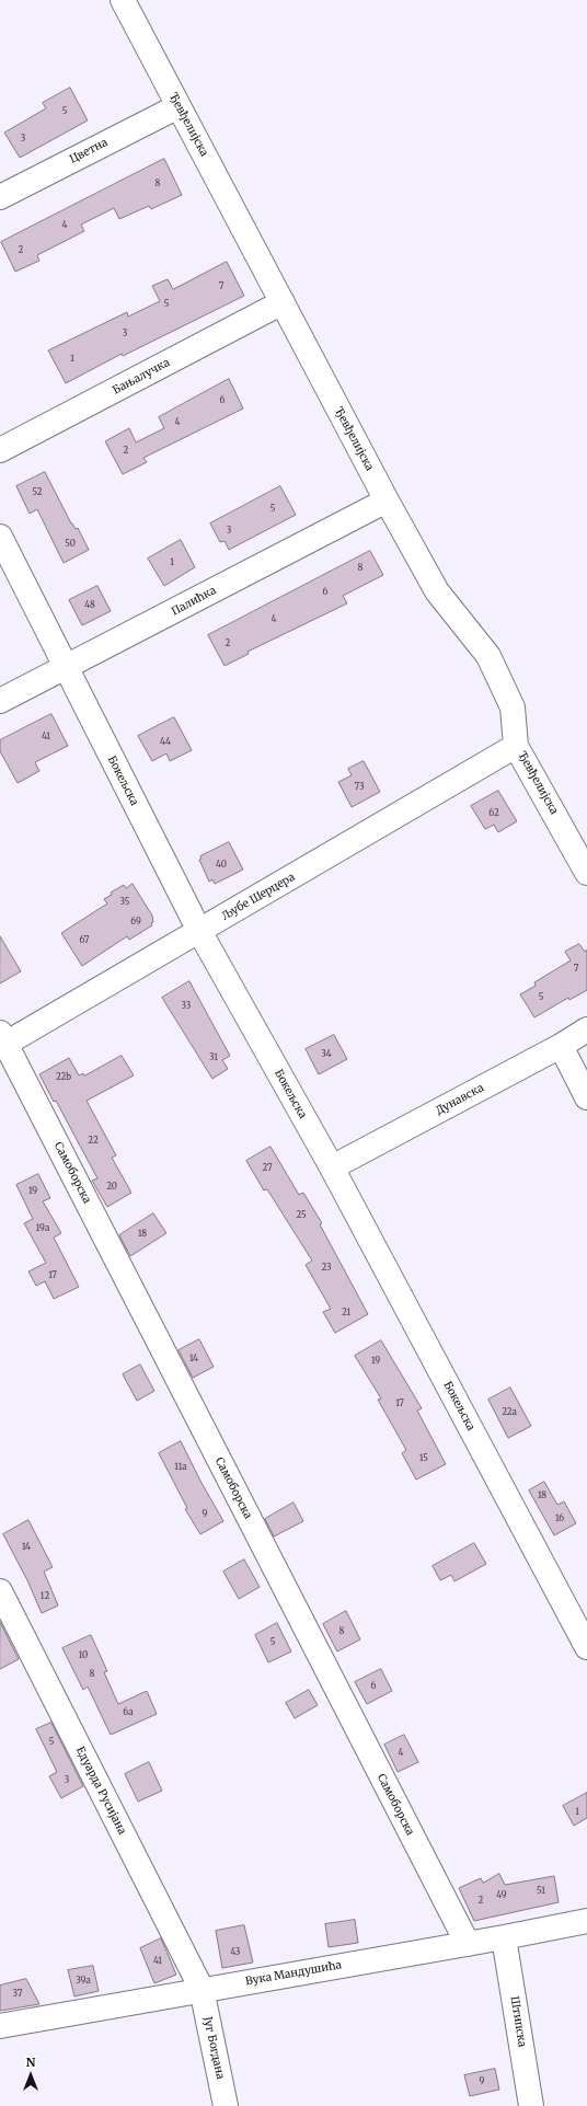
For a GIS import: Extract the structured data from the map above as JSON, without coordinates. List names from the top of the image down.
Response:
{
  "streets": {
    "street": [
      "Ђевђелијска",
      "Цветна",
      "Бањалучка",
      "Палићка",
      "Бокељска",
      "Љубе Шерцера",
      "Дунавска",
      "Самоборска",
      "Едуарда Русијана",
      "Вука Мандушића",
      "Штипска",
      "Југ Богдана"
    ]
  },
  "crossings": [
    ["Ђевђелијска", "Цветна"],
    ["Ђевђелијска", "Бањалучка"],
    ["Ђевђелијска", "Палићка"],
    ["Ђевђелијска", "Љубе Шерцера"],
    ["Палићка", "Бокељска"],
    ["Бокељска", "Љубе Шерцера"],
    ["Бокељска", "Дунавска"],
    ["Љубе Шерцера", "Самоборска"],
    ["Самоборска", "Вука Мандушића"],
    ["Едуарда Русијана", "Вука Мандушића"],
    ["Едуарда Русијана", "Југ Богдана"],
    ["Вука Мандушића", "Штипска"],
    ["Вука Мандушића", "Југ Богдана"]
  ],
  "house_numbers": [
    "5",
    "3",
    "8",
    "4",
    "2",
    "7",
    "5",
    "3",
    "1",
    "6",
    "4",
    "2",
    "52",
    "5",
    "3",
    "50",
    "1",
    "8",
    "6",
    "48",
    "4",
    "2",
    "41",
    "44",
    "73",
    "62",
    "40",
    "35",
    "69",
    "67",
    "7",
    "5",
    "33",
    "34",
    "31",
    "22b",
    "22",
    "27",
    "20",
    "19",
    "25",
    "19a",
    "18",
    "23",
    "17",
    "21",
    "14",
    "19",
    "17",
    "22a",
    "15",
    "11a",
    "18",
    "9",
    "16",
    "14",
    "12",
    "8",
    "5",
    "10",
    "8",
    "6",
    "6a",
    "5",
    "4",
    "3",
    "1",
    "51",
    "49",
    "2",
    "43",
    "41",
    "39a",
    "37",
    "9"
  ],
  "north": "top"
}
